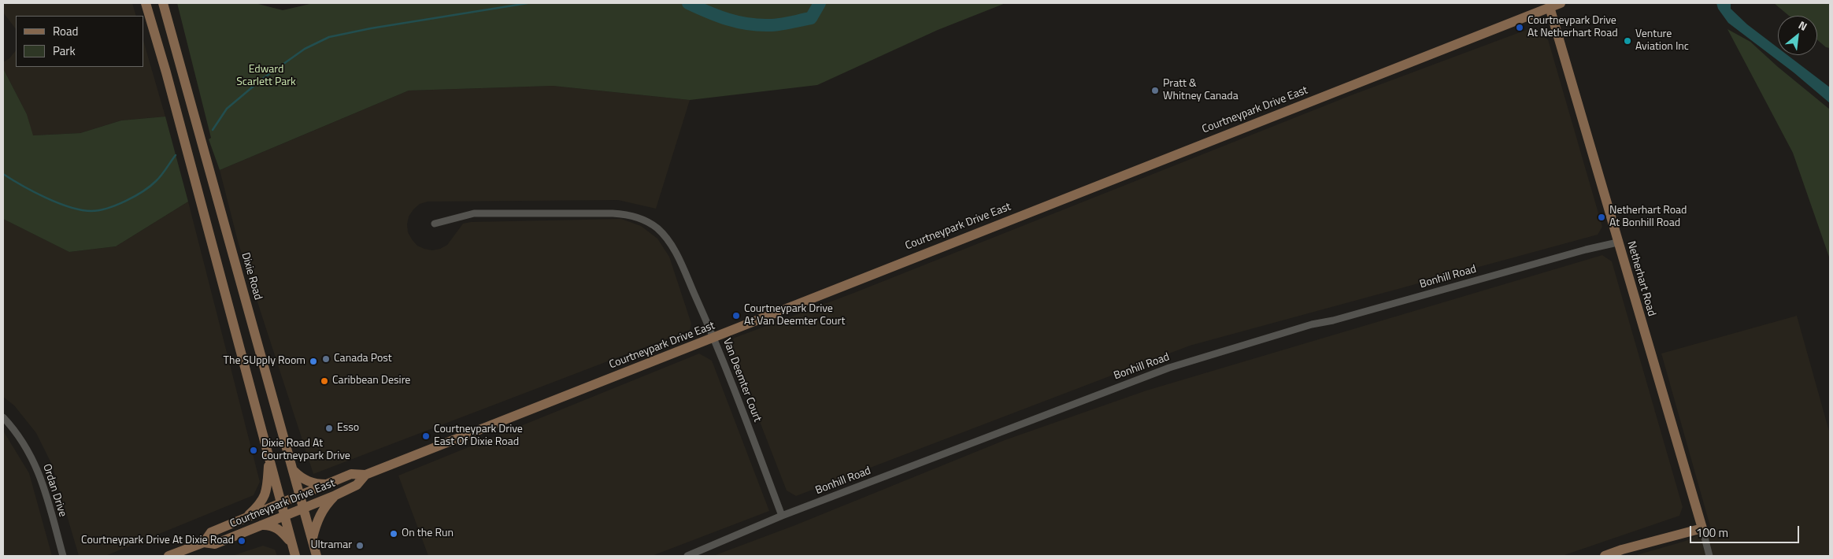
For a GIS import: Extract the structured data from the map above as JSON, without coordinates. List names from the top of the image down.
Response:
{
  "streets": {
    "street": [
      "Courtneypark Drive East",
      "Dixie Road",
      "Bonhill Road",
      "Netherhart Road",
      "Van Deemter Court",
      "Ordan Drive"
    ]
  },
  "crossings": [
    ["Courtneypark Drive East", "Dixie Road"],
    ["Courtneypark Drive East", "Netherhart Road"],
    ["Courtneypark Drive East", "Van Deemter Court"],
    ["Bonhill Road", "Netherhart Road"],
    ["Bonhill Road", "Van Deemter Court"]
  ],
  "parks": ["Edward Scarlett Park"],
  "places": [
    "Courtneypark Drive At Netherhart Road",
    "Venture Aviation Inc",
    "Pratt & Whitney Canada",
    "Netherhart Road At Bonhill Road",
    "Courtneypark Drive At Van Deemter Court",
    "Canada Post",
    "The SUpply Room",
    "Caribbean Desire",
    "Esso",
    "Courtneypark Drive East Of Dixie Road",
    "Dixie Road At Courtneypark Drive",
    "On the Run",
    "Courtneypark Drive At Dixie Road",
    "Ultramar"
  ],
  "legend": ["Road", "Park"],
  "scale_bar": "100 m",
  "north": "top right"
}
